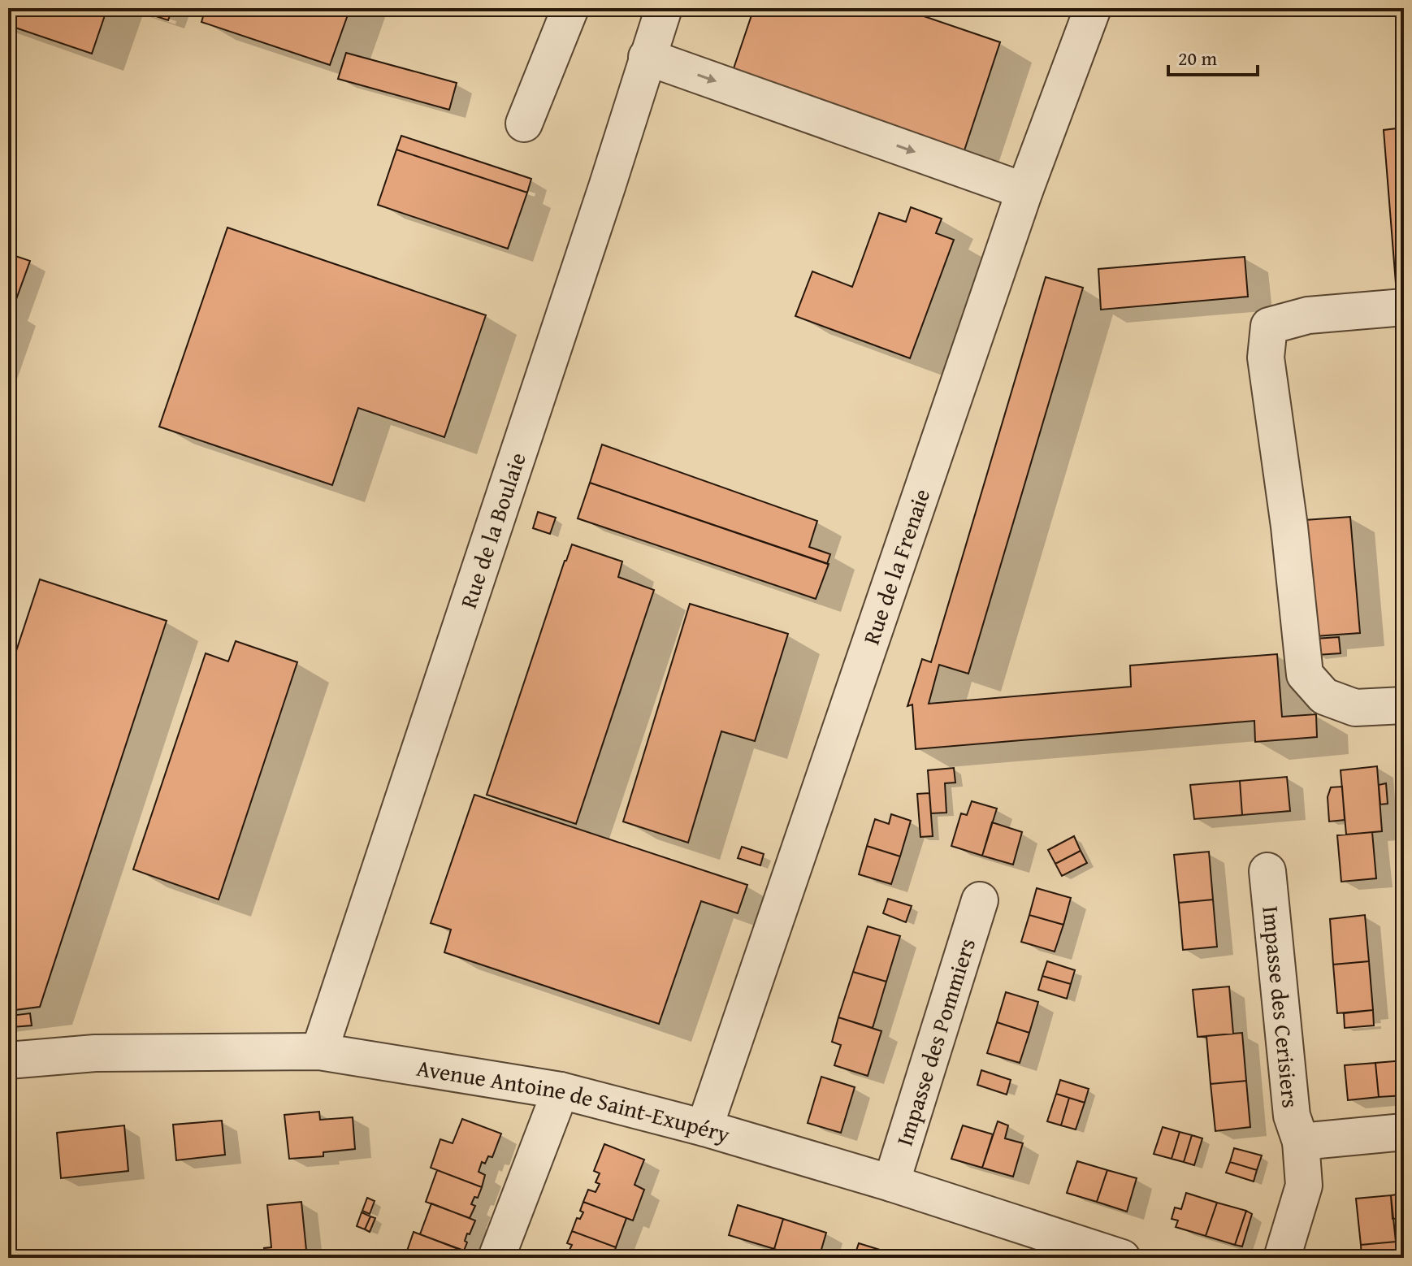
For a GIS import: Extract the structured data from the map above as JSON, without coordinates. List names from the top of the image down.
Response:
{
  "streets": {
    "street": [
      "Rue de la Boulaie",
      "Rue de la Frenaie",
      "Impasse des Cerisiers",
      "Impasse des Pommiers",
      "Avenue Antoine de Saint-Exupéry"
    ]
  },
  "crossings": [
    ["Rue de la Boulaie", "Avenue Antoine de Saint-Exupéry"],
    ["Rue de la Frenaie", "Avenue Antoine de Saint-Exupéry"],
    ["Impasse des Pommiers", "Avenue Antoine de Saint-Exupéry"]
  ],
  "scale_bar": "20 m"
}
